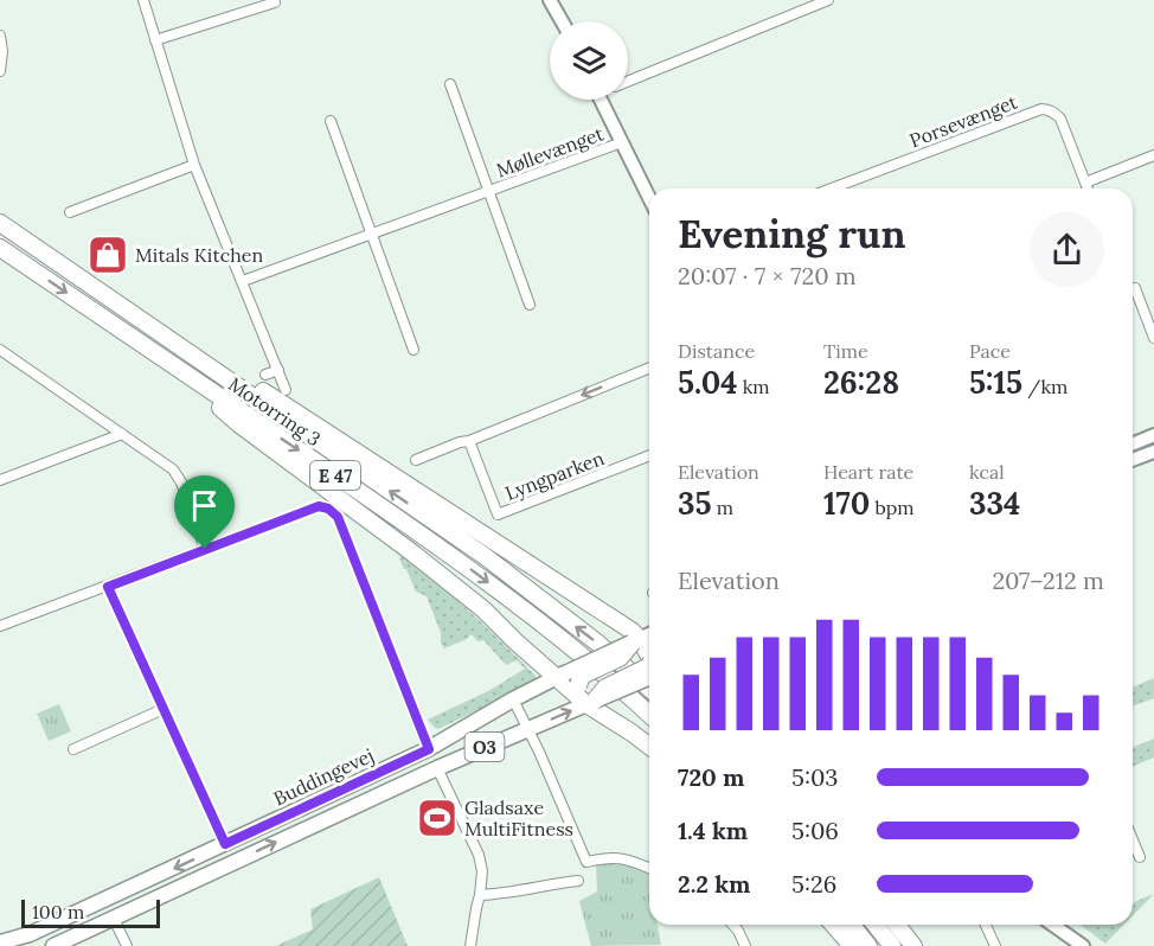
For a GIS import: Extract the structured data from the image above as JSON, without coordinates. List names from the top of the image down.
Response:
{
  "streets": {
    "highway": ["Motorring 3", "E 47"],
    "main road": ["O3", "Buddingevej"],
    "street": ["Porsevænget", "Møllevænget", "Lyngparken"]
  },
  "places": {
    "shop": ["Mitals Kitchen"],
    "sports": ["Gladsaxe MultiFitness"]
  },
  "scale_bar": "100 m",
  "page": {
    "heading": ["Evening run", "20:07 · 7 × 720 m"],
    "stats": [
      ["Distance", "5.04 km"],
      ["Time", "26:28"],
      ["Pace", "5:15 /km"],
      ["Elevation", "35 m"],
      ["Heart rate", "170 bpm"],
      ["kcal", "334"]
    ],
    "chart": ["Elevation", "207–212 m"],
    "list": [
      {
        "name": "720 m",
        "note": "5:03"
      },
      {
        "name": "1.4 km",
        "note": "5:06"
      },
      {
        "name": "2.2 km",
        "note": "5:26"
      }
    ],
    "scale": "100 m"
  }
}
